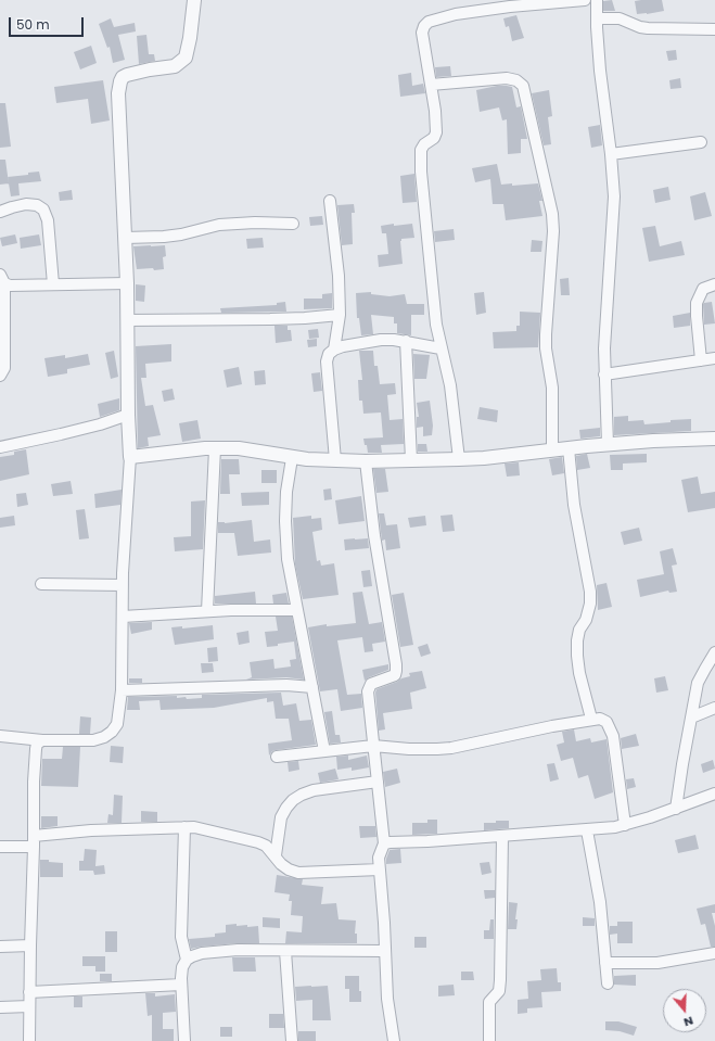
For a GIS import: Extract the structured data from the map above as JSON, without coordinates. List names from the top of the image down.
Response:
{
  "scale_bar": "50 m",
  "north": "bottom"
}
